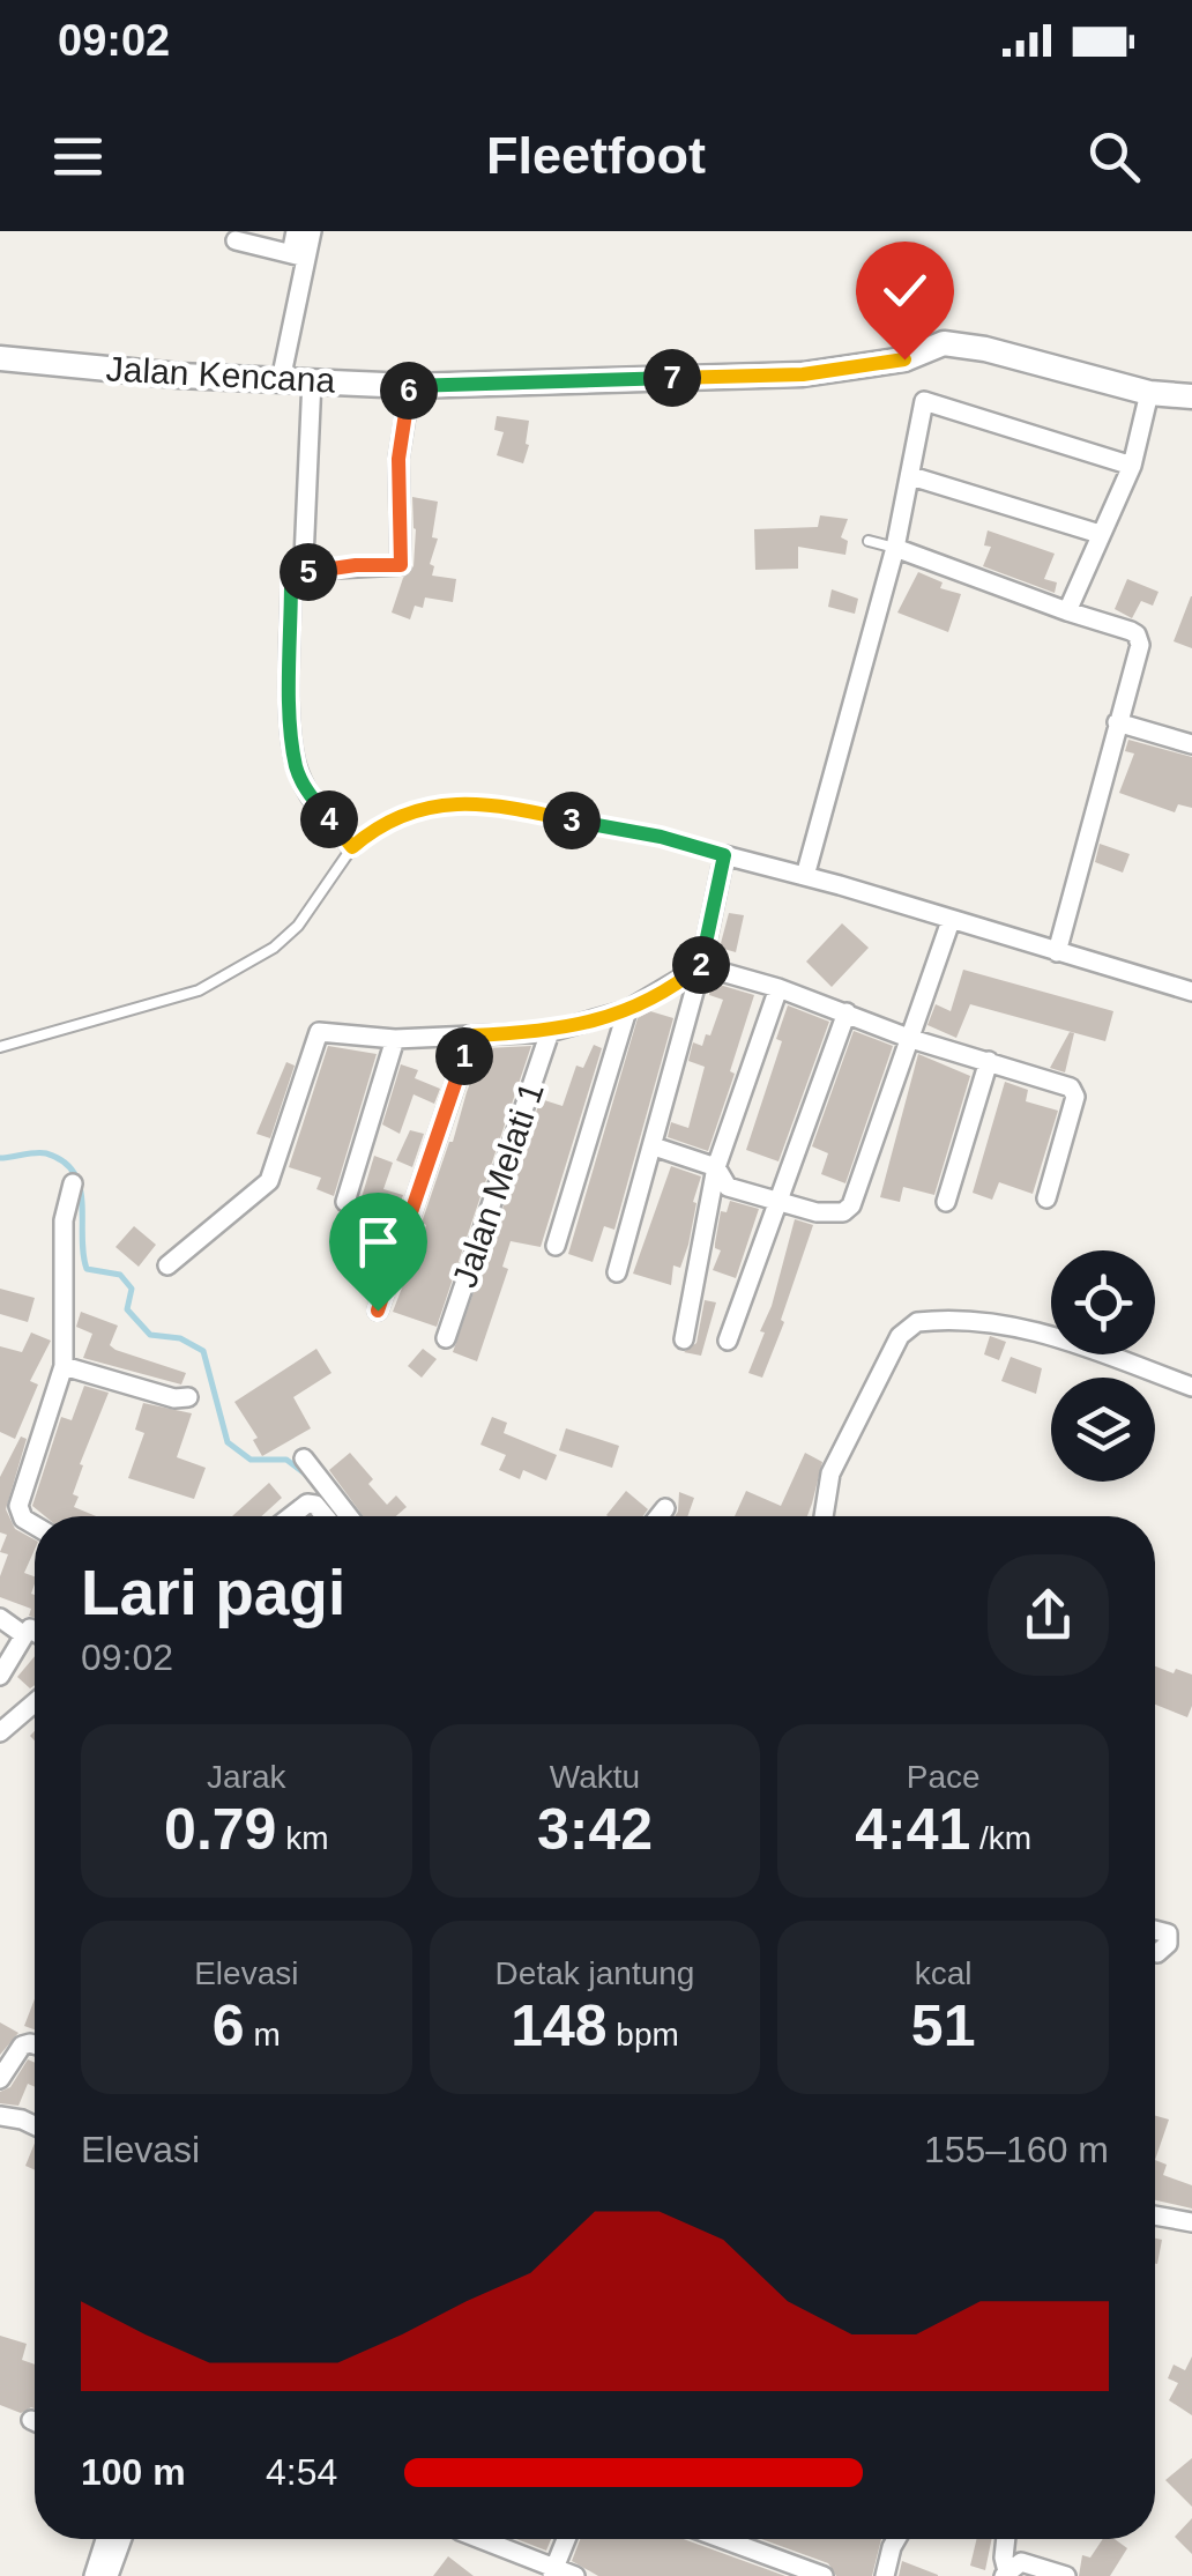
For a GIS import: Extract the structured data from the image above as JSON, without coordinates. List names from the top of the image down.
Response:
{
  "streets": {
    "street": ["Jalan Kencana", "Jalan Melati 1"]
  },
  "page": {
    "status": "09:02",
    "header": "Fleetfoot",
    "pins": [
      "7",
      "6",
      "5",
      "4",
      "3",
      "2",
      "1"
    ],
    "heading": ["Lari pagi", "09:02"],
    "stats": [
      ["Jarak", "0.79 km"],
      ["Waktu", "3:42"],
      ["Pace", "4:41 /km"],
      ["Elevasi", "6 m"],
      ["Detak jantung", "148 bpm"],
      ["kcal", "51"]
    ],
    "chart": ["Elevasi", "155–160 m"],
    "list": [
      {
        "name": "100 m",
        "note": "4:54"
      }
    ]
  }
}
